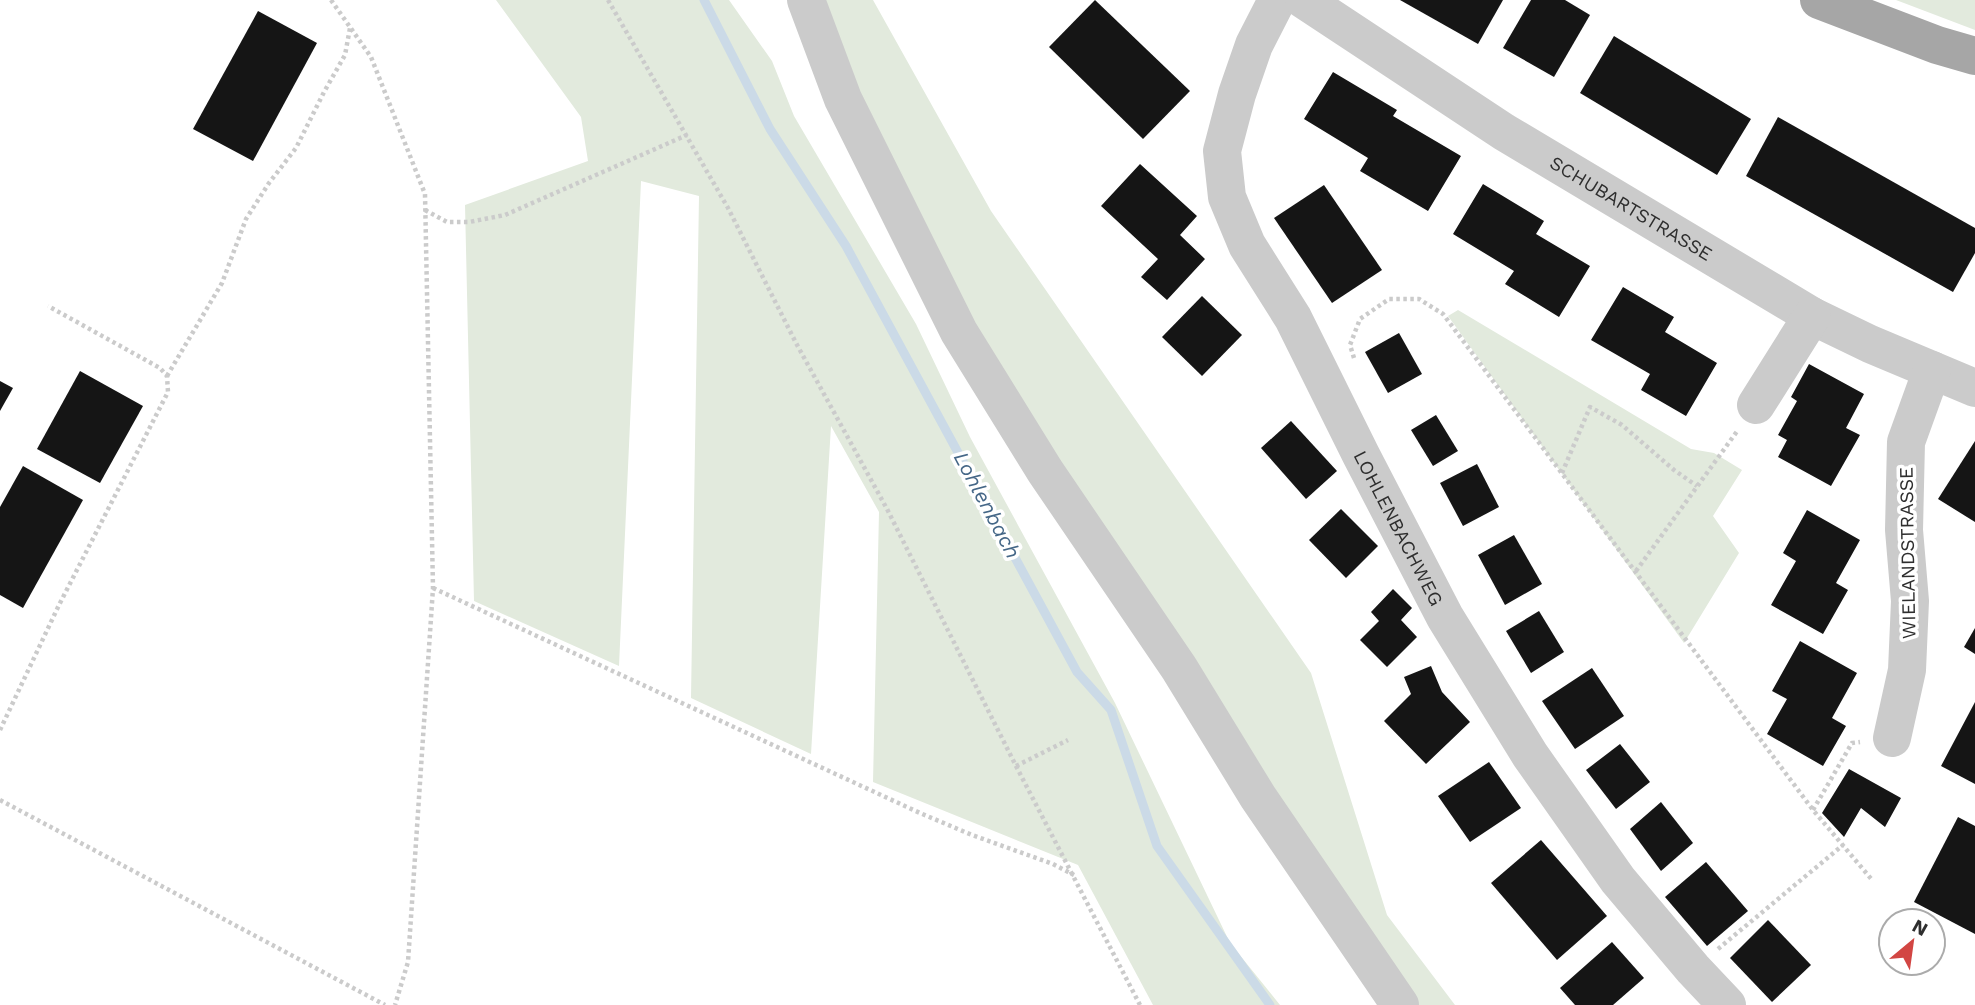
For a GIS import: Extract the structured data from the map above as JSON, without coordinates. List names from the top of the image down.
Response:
{
  "streets": {
    "street": ["SCHUBARTSTRASSE", "LOHLENBACHWEG", "WIELANDSTRASSE"]
  },
  "crossings": [
    ["SCHUBARTSTRASSE", "WIELANDSTRASSE"]
  ],
  "water": ["Lohlenbach"],
  "north": "top right"
}
